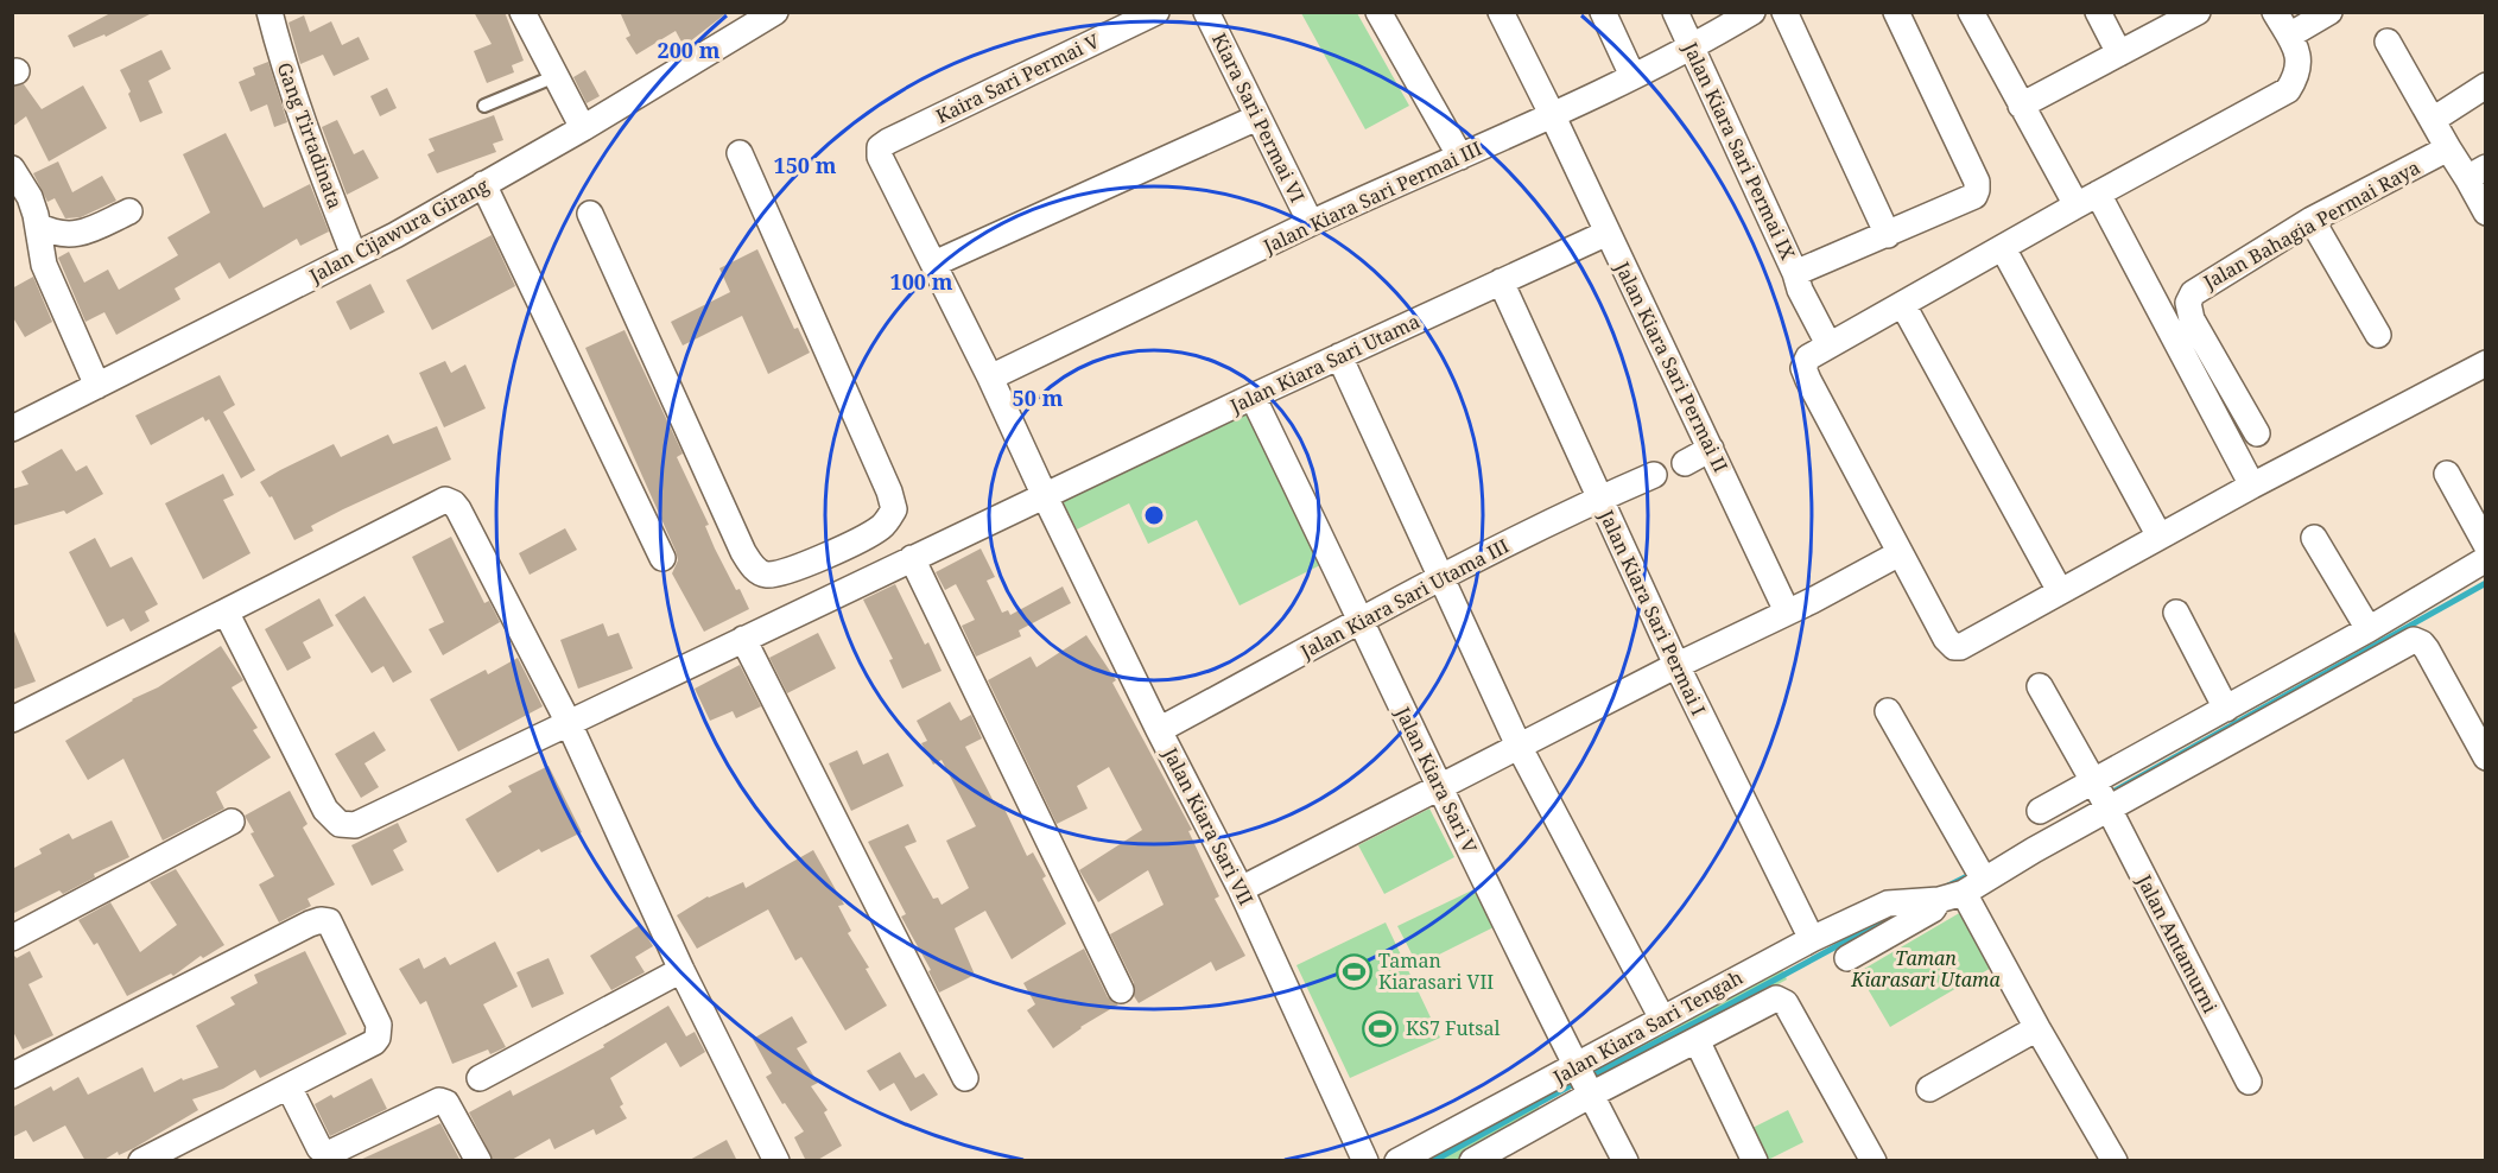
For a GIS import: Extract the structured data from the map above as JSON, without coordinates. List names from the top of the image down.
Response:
{
  "streets": {
    "street": [
      "Kaira Sari Permai V",
      "Kiara Sari Permai VI",
      "Gang Tirtadinata",
      "Jalan Kiara Sari Permai IX",
      "Jalan Kiara Sari Permai III",
      "Jalan Bahagia Permai Raya",
      "Jalan Cijawura Girang",
      "Jalan Kiara Sari Utama",
      "Jalan Kiara Sari Permai II",
      "Jalan Kiara Sari Utama III",
      "Jalan Kiara Sari Permai I",
      "Jalan Kiara Sari V",
      "Jalan Kiara Sari VII",
      "Jalan Antamurni",
      "Jalan Kiara Sari Tengah"
    ]
  },
  "crossings": [
    ["Kaira Sari Permai V", "Jalan Kiara Sari VII"],
    ["Kiara Sari Permai VI", "Jalan Kiara Sari Permai III"],
    ["Gang Tirtadinata", "Jalan Cijawura Girang"],
    ["Jalan Kiara Sari Permai IX", "Jalan Kiara Sari Permai III"],
    ["Jalan Kiara Sari Permai III", "Jalan Kiara Sari Permai II"],
    ["Jalan Kiara Sari Permai III", "Jalan Kiara Sari VII"],
    ["Jalan Kiara Sari Utama", "Jalan Kiara Sari Permai II"],
    ["Jalan Kiara Sari Utama", "Jalan Kiara Sari Permai I"],
    ["Jalan Kiara Sari Utama", "Jalan Kiara Sari V"],
    ["Jalan Kiara Sari Utama", "Jalan Kiara Sari VII"],
    ["Jalan Kiara Sari Utama III", "Jalan Kiara Sari Permai I"],
    ["Jalan Kiara Sari Utama III", "Jalan Kiara Sari V"],
    ["Jalan Kiara Sari Utama III", "Jalan Kiara Sari VII"],
    ["Jalan Kiara Sari Permai I", "Jalan Kiara Sari Tengah"],
    ["Jalan Kiara Sari V", "Jalan Kiara Sari Tengah"],
    ["Jalan Antamurni", "Jalan Kiara Sari Tengah"]
  ],
  "parks": ["Taman Kiarasari Utama"],
  "places": {
    "sports": ["Taman Kiarasari VII", "KS7 Futsal"]
  },
  "rings": [
    "200 m",
    "150 m",
    "100 m",
    "50 m"
  ]
}
